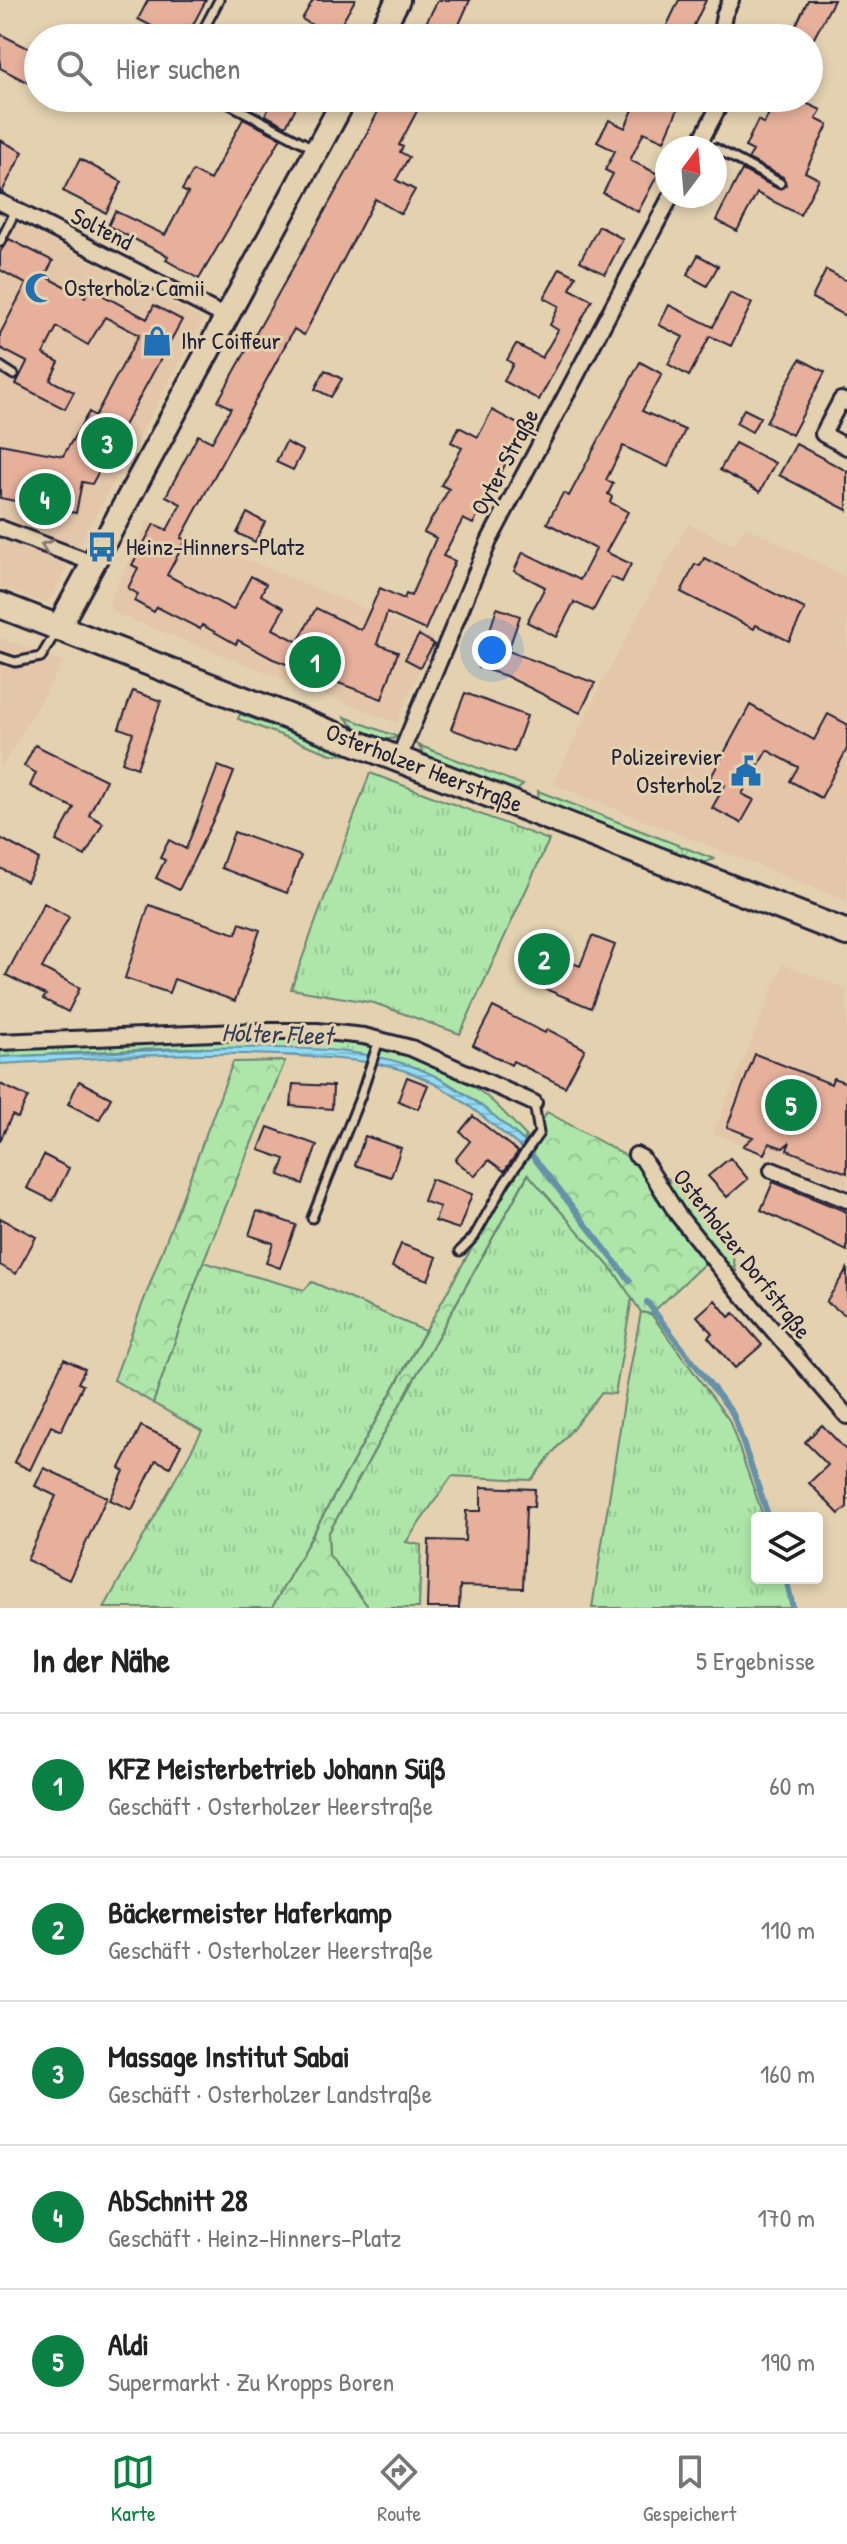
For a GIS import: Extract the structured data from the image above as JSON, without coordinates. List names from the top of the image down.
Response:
{
  "streets": {
    "main road": ["Osterholzer Heerstraße"],
    "street": ["Soltend", "Oyter Straße", "Osterholzer Dorfstraße"]
  },
  "crossings": [
    ["Oyter Straße", "Osterholzer Heerstraße"]
  ],
  "water": ["Holter Fleet"],
  "places": {
    "mosque": ["Osterholz Camii"],
    "shop": ["Ihr Coiffeur"],
    "bus stop": ["Heinz-Hinners-Platz"],
    "public building": ["Polizeirevier Osterholz"]
  },
  "north": "top",
  "page": {
    "search": "Hier suchen",
    "pins": [
      "3",
      "4",
      "1",
      "2",
      "5"
    ],
    "heading": ["In der Nähe", "5 Ergebnisse"],
    "list": [
      {
        "mark": "1",
        "name": "KFZ Meisterbetrieb Johann Süß",
        "note": "Geschäft · Osterholzer Heerstraße",
        "value": "60 m"
      },
      {
        "mark": "2",
        "name": "Bäckermeister Haferkamp",
        "note": "Geschäft · Osterholzer Heerstraße",
        "value": "110 m"
      },
      {
        "mark": "3",
        "name": "Massage Institut Sabai",
        "note": "Geschäft · Osterholzer Landstraße",
        "value": "160 m"
      },
      {
        "mark": "4",
        "name": "AbSchnitt 28",
        "note": "Geschäft · Heinz-Hinners-Platz",
        "value": "170 m"
      },
      {
        "mark": "5",
        "name": "Aldi",
        "note": "Supermarkt · Zu Kropps Boren",
        "value": "190 m"
      }
    ],
    "nav": ["Karte", "Route", "Gespeichert"]
  }
}
